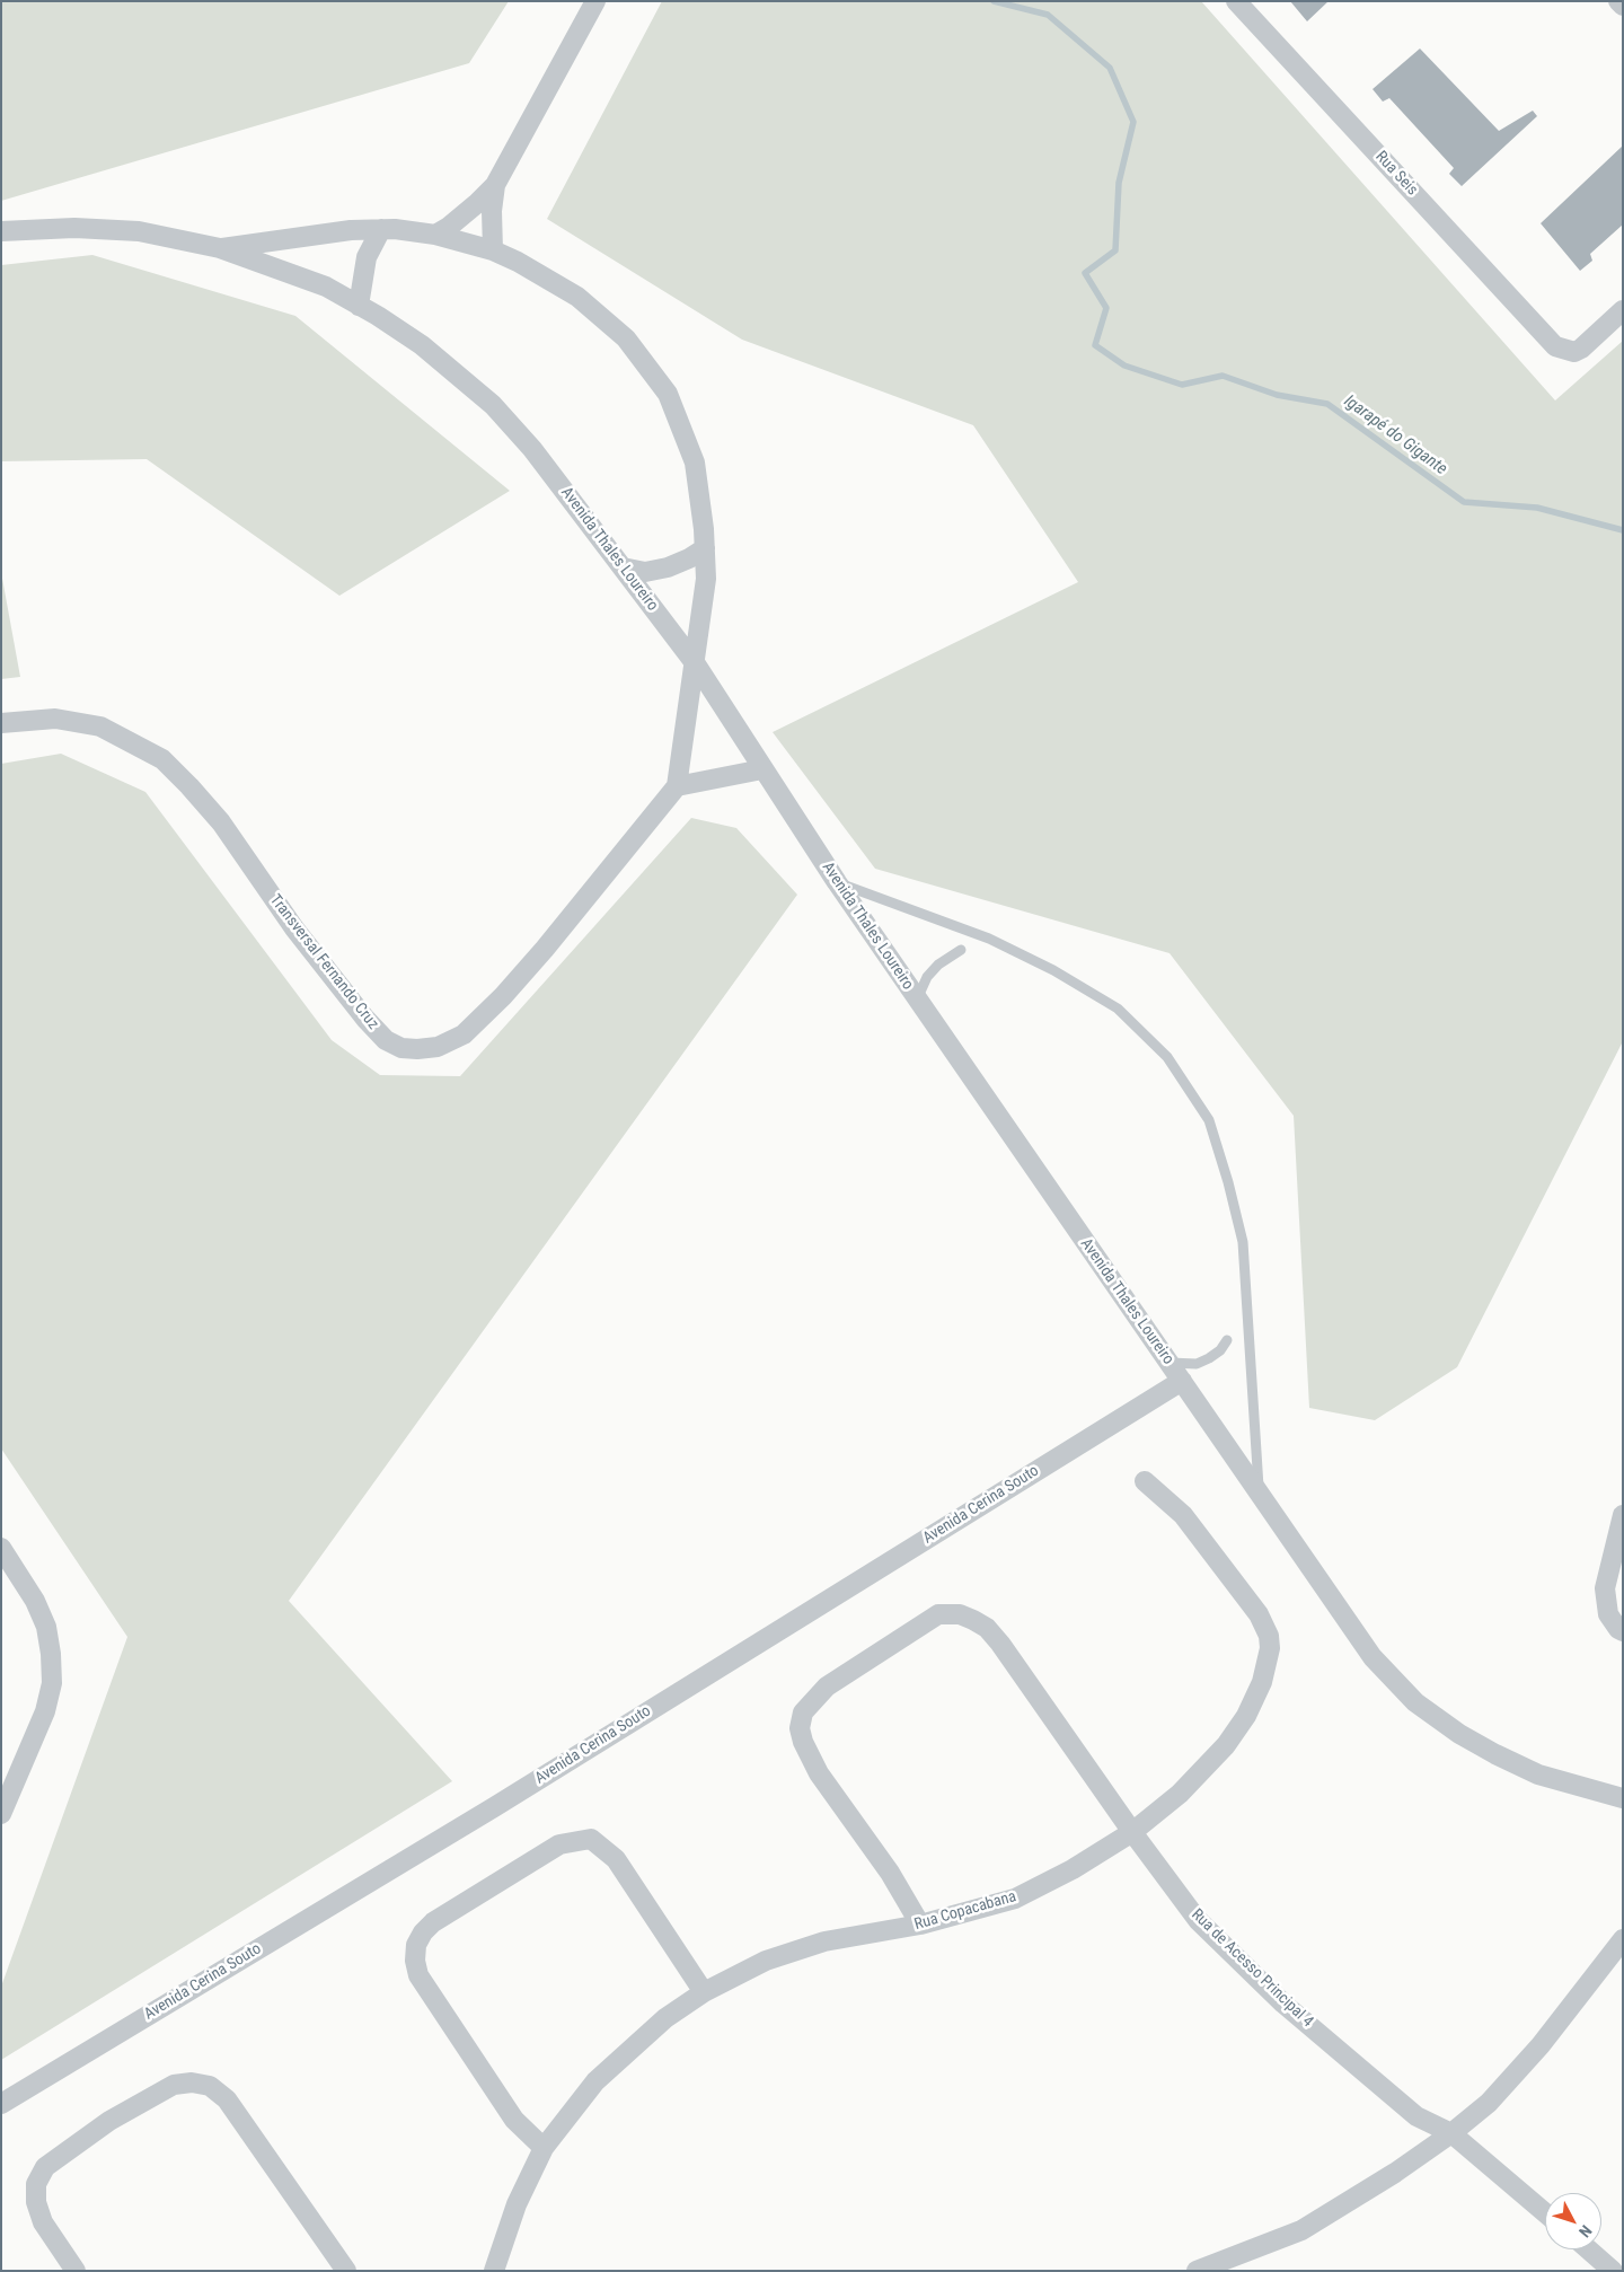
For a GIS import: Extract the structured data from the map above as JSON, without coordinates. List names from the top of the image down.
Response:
{
  "streets": {
    "street": [
      "Rua Seis",
      "Avenida Thales Loureiro",
      "Transversal Fernando Cruz",
      "Avenida Cerina Souto",
      "Rua Copacabana",
      "Rua de Acesso Principal 4"
    ]
  },
  "crossings": [
    ["Avenida Thales Loureiro", "Avenida Cerina Souto"],
    ["Rua Copacabana", "Rua de Acesso Principal 4"]
  ],
  "water": ["Igarapé do Gigante"],
  "north": "bottom right"
}
